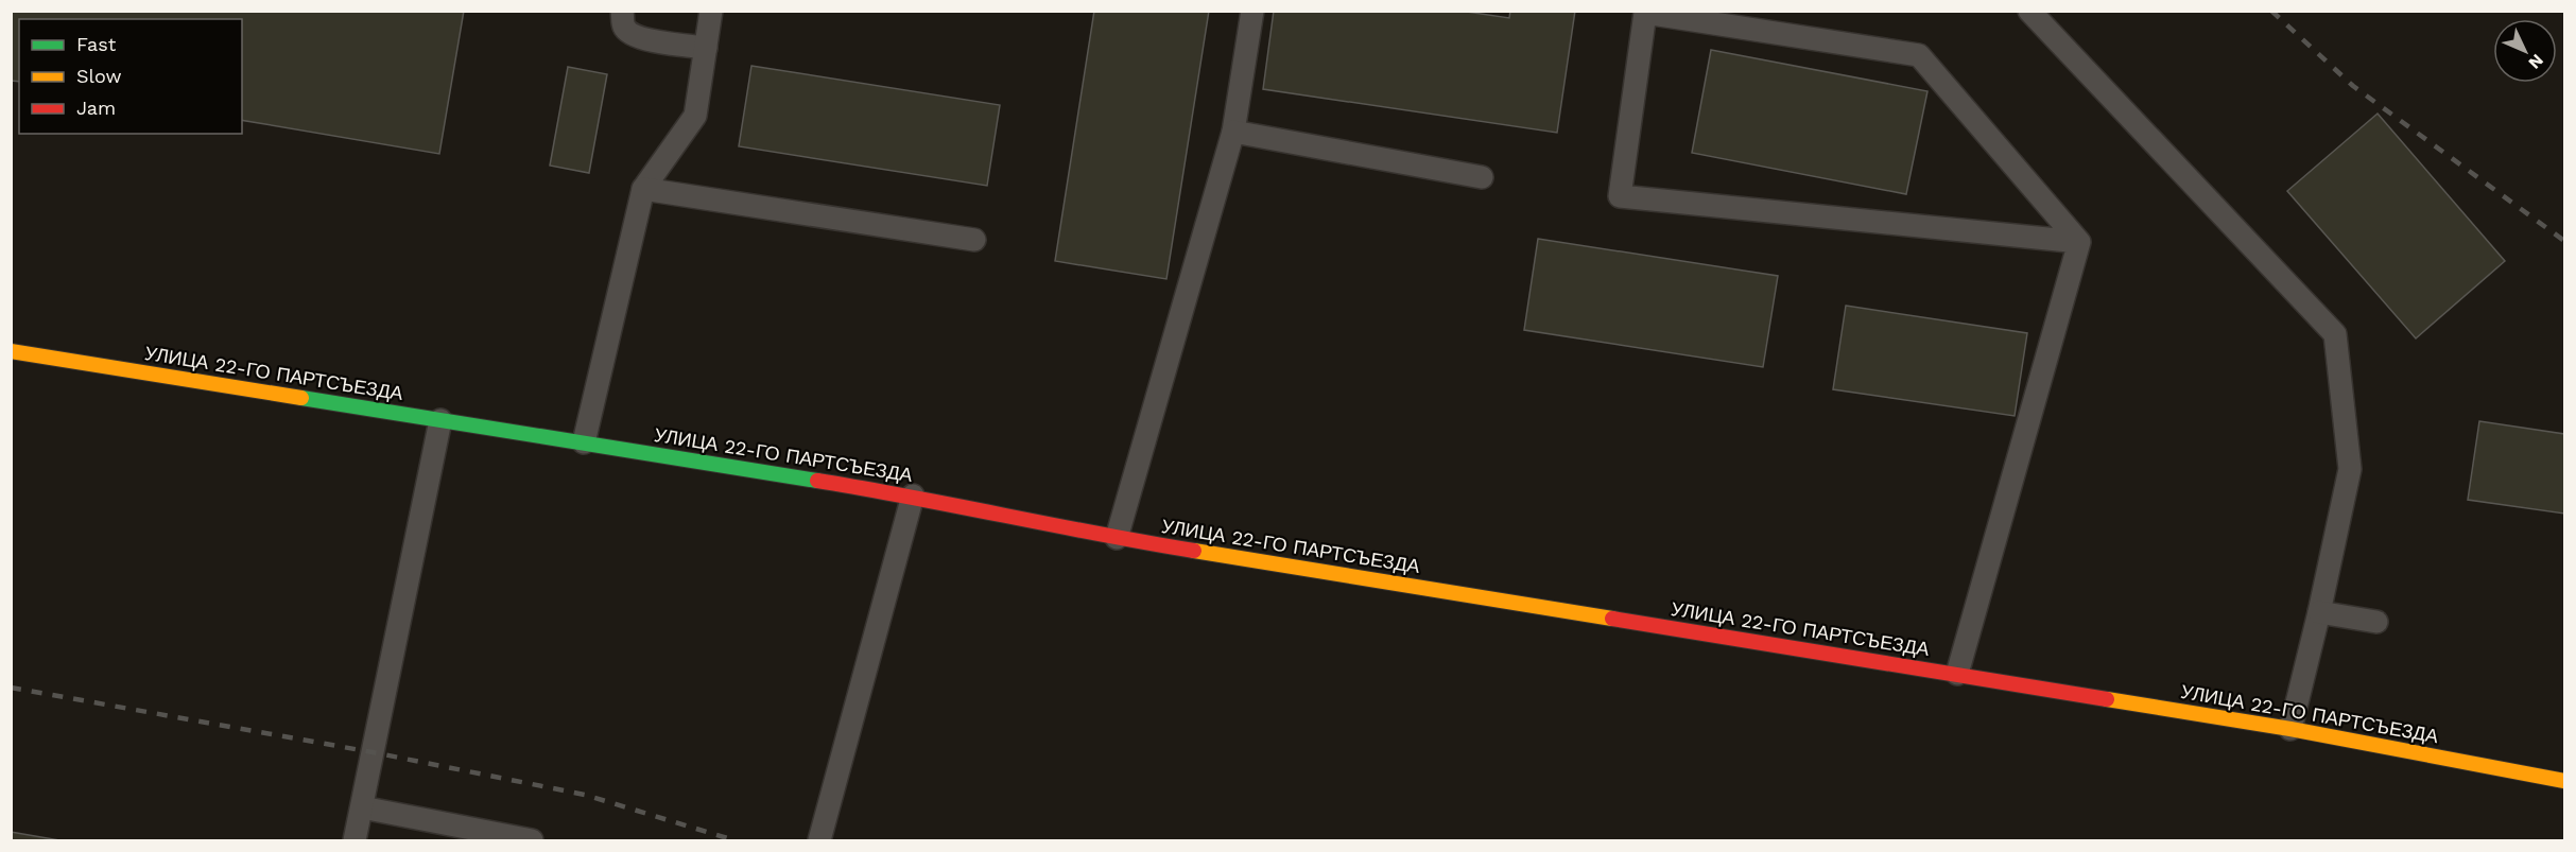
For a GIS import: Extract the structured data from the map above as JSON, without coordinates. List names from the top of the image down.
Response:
{
  "streets": {
    "street": ["УЛИЦА 22-ГО ПАРТСЪЕЗДА"]
  },
  "legend": ["Fast", "Slow", "Jam"],
  "north": "bottom right"
}
